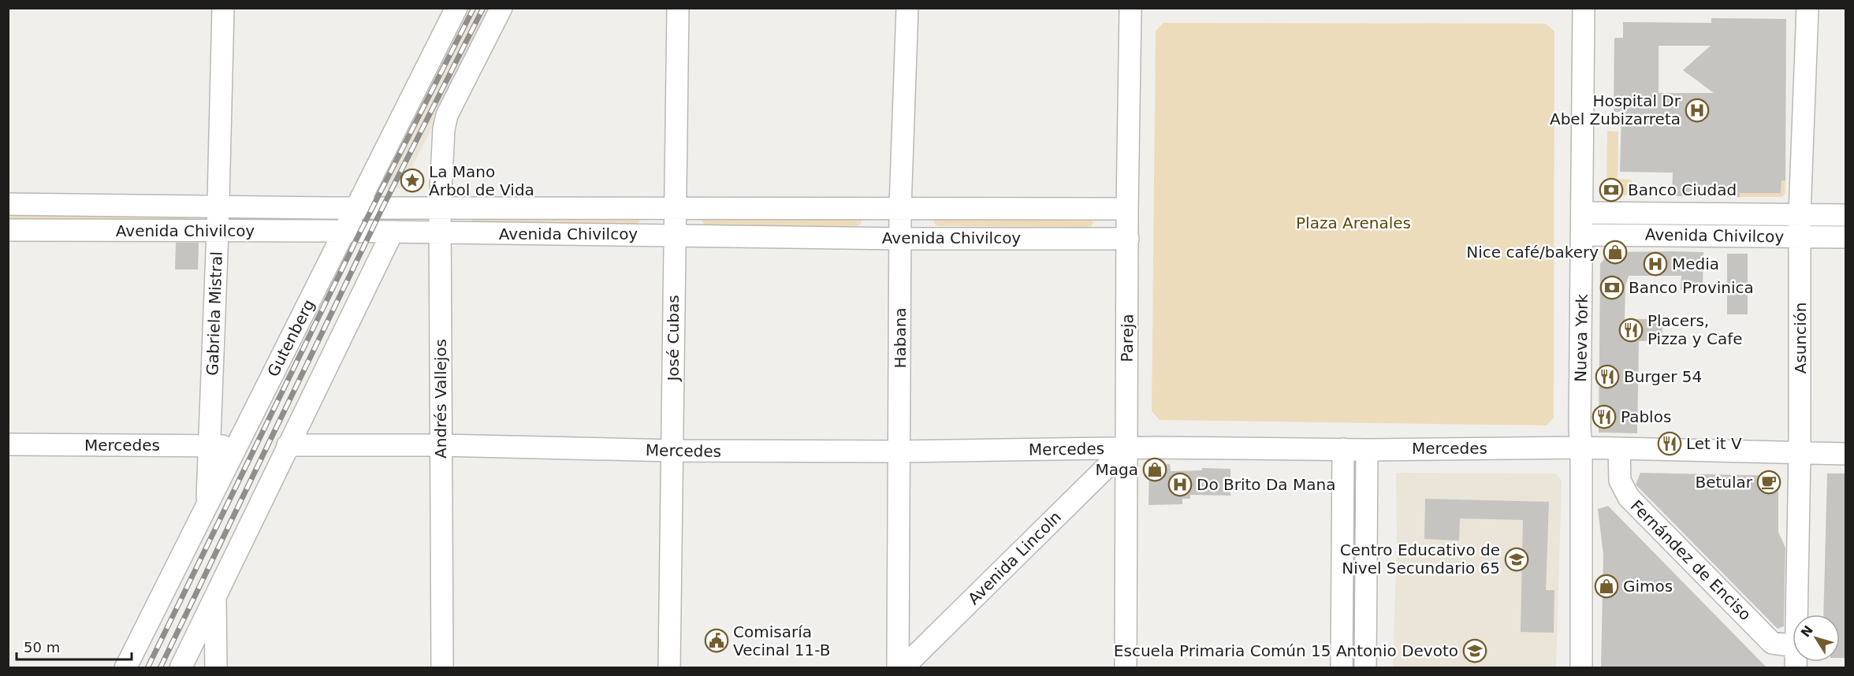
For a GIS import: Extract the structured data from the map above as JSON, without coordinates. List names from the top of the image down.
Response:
{
  "streets": {
    "street": [
      "Avenida Chivilcoy",
      "Gabriela Mistral",
      "Gutenberg",
      "José Cubas",
      "Habana",
      "Pareja",
      "Nueva York",
      "Asunción",
      "Andrés Vallejos",
      "Mercedes",
      "Avenida Lincoln",
      "Fernández de Enciso"
    ]
  },
  "crossings": [
    ["Avenida Chivilcoy", "Gabriela Mistral"],
    ["Avenida Chivilcoy", "Gutenberg"],
    ["Avenida Chivilcoy", "José Cubas"],
    ["Avenida Chivilcoy", "Habana"],
    ["Avenida Chivilcoy", "Pareja"],
    ["Avenida Chivilcoy", "Nueva York"],
    ["Avenida Chivilcoy", "Asunción"],
    ["Avenida Chivilcoy", "Andrés Vallejos"],
    ["Gabriela Mistral", "Gutenberg"],
    ["Gabriela Mistral", "Mercedes"],
    ["Gutenberg", "Mercedes"],
    ["José Cubas", "Mercedes"],
    ["Habana", "Mercedes"],
    ["Pareja", "Mercedes"],
    ["Pareja", "Avenida Lincoln"],
    ["Nueva York", "Mercedes"],
    ["Asunción", "Mercedes"],
    ["Andrés Vallejos", "Mercedes"],
    ["Mercedes", "Avenida Lincoln"],
    ["Mercedes", "Fernández de Enciso"]
  ],
  "parks": ["Plaza Arenales"],
  "places": {
    "hospital": ["Hospital Dr Abel Zubizarreta", "Media", "Do Brito Da Mana"],
    "place": ["La Mano Árbol de Vida"],
    "bank": ["Banco Ciudad", "Banco Provinica"],
    "shop": ["Nice café/bakery", "Maga", "Gimos"],
    "restaurant": [
      "Placers, Pizza y Cafe",
      "Burger 54",
      "Pablos",
      "Let it V"
    ],
    "cafe": ["Betular"],
    "school or university": ["Centro Educativo de Nivel Secundario 65", "Escuela Primaria Común 15 Antonio Devoto"],
    "public building": ["Comisaría Vecinal 11-B"]
  },
  "scale_bar": "50 m",
  "north": "top left"
}
